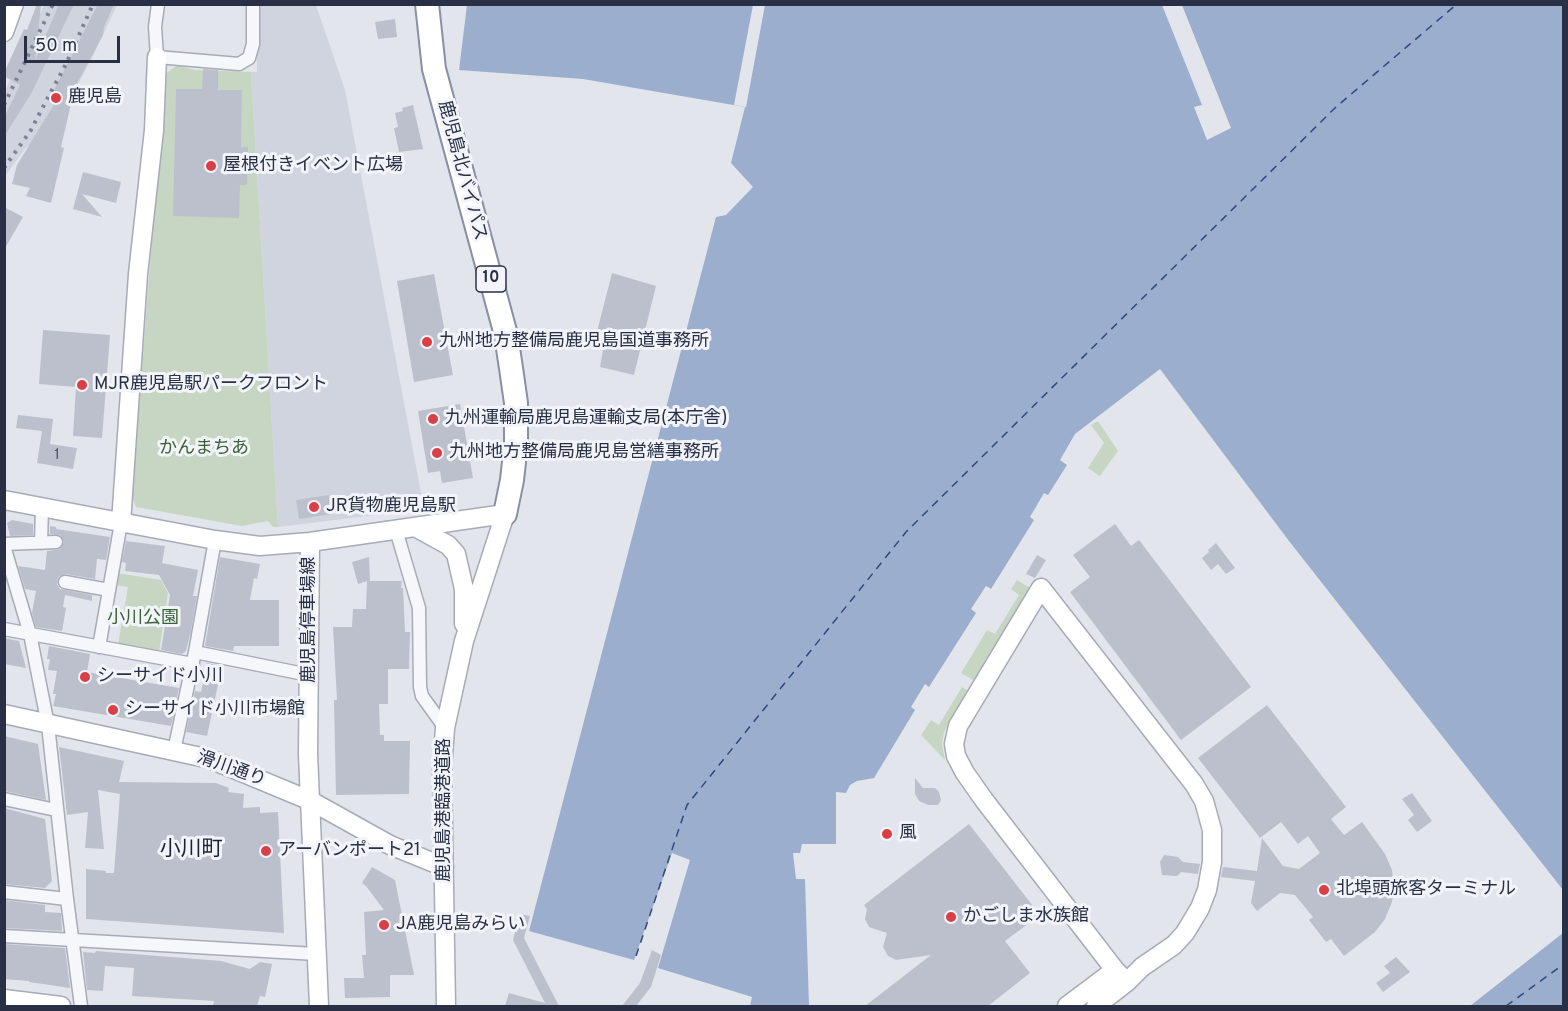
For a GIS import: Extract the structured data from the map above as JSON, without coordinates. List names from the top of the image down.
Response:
{
  "streets": {
    "highway": ["鹿児島北バイパス", "10"],
    "street": ["鹿児島停車場線", "滑川通り", "鹿児島港臨港道路"]
  },
  "crossings": [
    ["鹿児島北バイパス", "鹿児島港臨港道路"],
    ["鹿児島停車場線", "滑川通り"],
    ["滑川通り", "鹿児島港臨港道路"]
  ],
  "districts": ["小川町"],
  "parks": ["かんまちあ", "小川公園"],
  "places": [
    "鹿児島",
    "屋根付きイベント広場",
    "九州地方整備局鹿児島国道事務所",
    "MJR鹿児島駅パークフロント",
    "九州運輸局鹿児島運輸支局(本庁舎)",
    "九州地方整備局鹿児島営繕事務所",
    "JR貨物鹿児島駅",
    "シーサイド小川",
    "シーサイド小川市場館",
    "風",
    "アーバンポート21",
    "北埠頭旅客ターミナル",
    "かごしま水族館",
    "JA鹿児島みらい"
  ],
  "house_numbers": ["1"],
  "scale_bar": "50 m"
}
